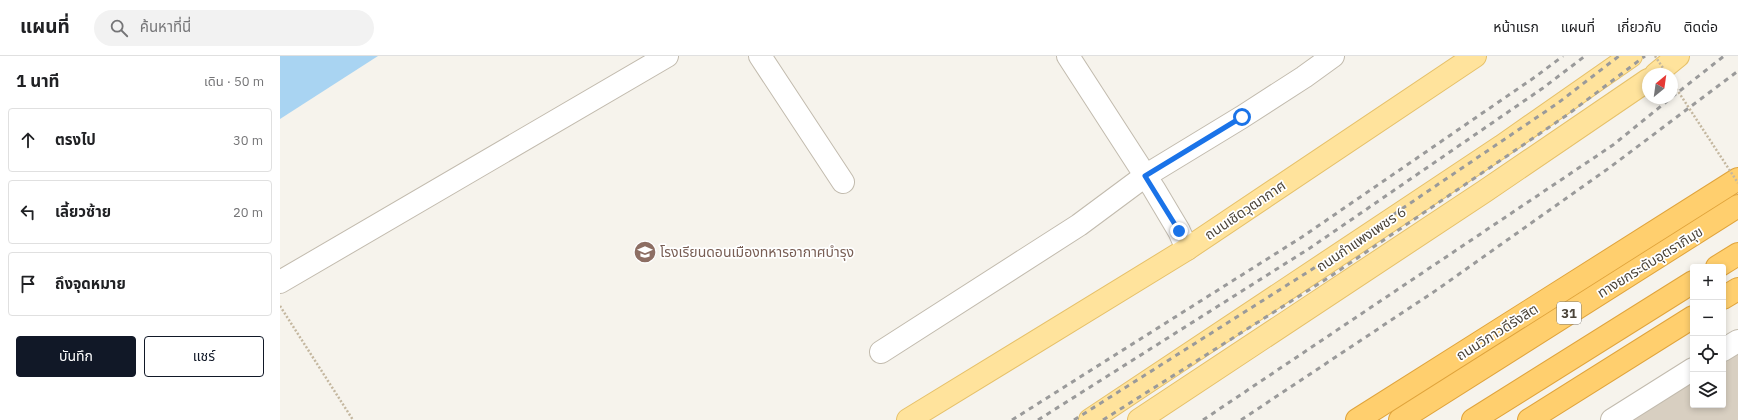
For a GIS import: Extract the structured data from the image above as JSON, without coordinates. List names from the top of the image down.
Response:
{
  "streets": {
    "highway": ["ทางยกระดับอุตราภิมุข", "31", "ถนนวิภาวดีรังสิต"],
    "main road": ["ถนนเชิดวุฒากาศ", "ถนนกำแพงเพชร 6"]
  },
  "places": {
    "school or university": ["โรงเรียนดอนเมืองทหารอากาศบำรุง"]
  },
  "north": "top right",
  "page": {
    "header": "แผนที่",
    "search": "ค้นหาที่นี่",
    "nav": [
      "หน้าแรก",
      "แผนที่",
      "เกี่ยวกับ",
      "ติดต่อ"
    ],
    "heading": ["1 นาที", "เดิน · 50 m"],
    "list": [
      ["ตรงไป", "30 m"],
      ["เลี้ยวซ้าย", "20 m"],
      "ถึงจุดหมาย"
    ],
    "map_buttons": ["+", "−"],
    "buttons": ["บันทึก", "แชร์"]
  }
}
